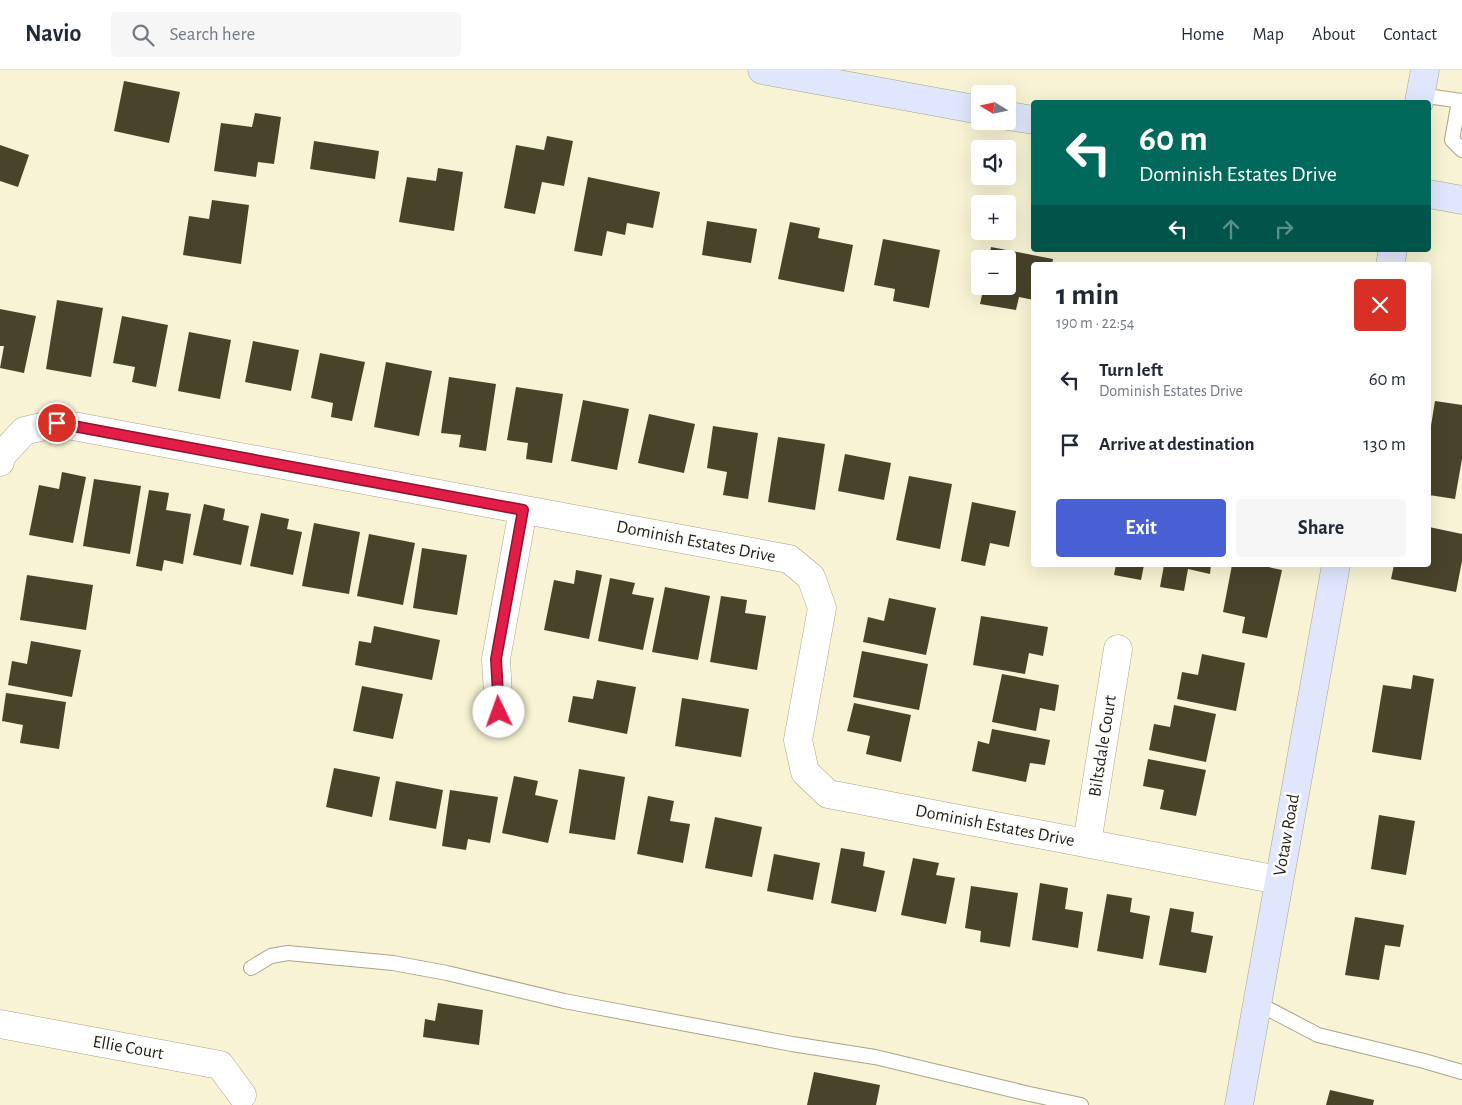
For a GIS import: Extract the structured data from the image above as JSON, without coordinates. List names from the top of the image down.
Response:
{
  "streets": {
    "street": [
      "Dominish Estates Drive",
      "Biltsdale Court",
      "Votaw Road",
      "Ellie Court"
    ]
  },
  "crossings": [
    ["Dominish Estates Drive", "Biltsdale Court"],
    ["Dominish Estates Drive", "Votaw Road"]
  ],
  "north": "left",
  "page": {
    "header": "Navio",
    "search": "Search here",
    "nav": [
      "Home",
      "Map",
      "About",
      "Contact"
    ],
    "map_buttons": ["+", "−"],
    "turn": ["60 m", "Dominish Estates Drive"],
    "heading": ["1 min", "190 m · 22:54"],
    "list": [
      {
        "name": "Turn left",
        "note": "Dominish Estates Drive",
        "value": "60 m"
      },
      {
        "name": "Arrive at destination",
        "value": "130 m"
      }
    ],
    "buttons": ["Exit", "Share"]
  }
}
